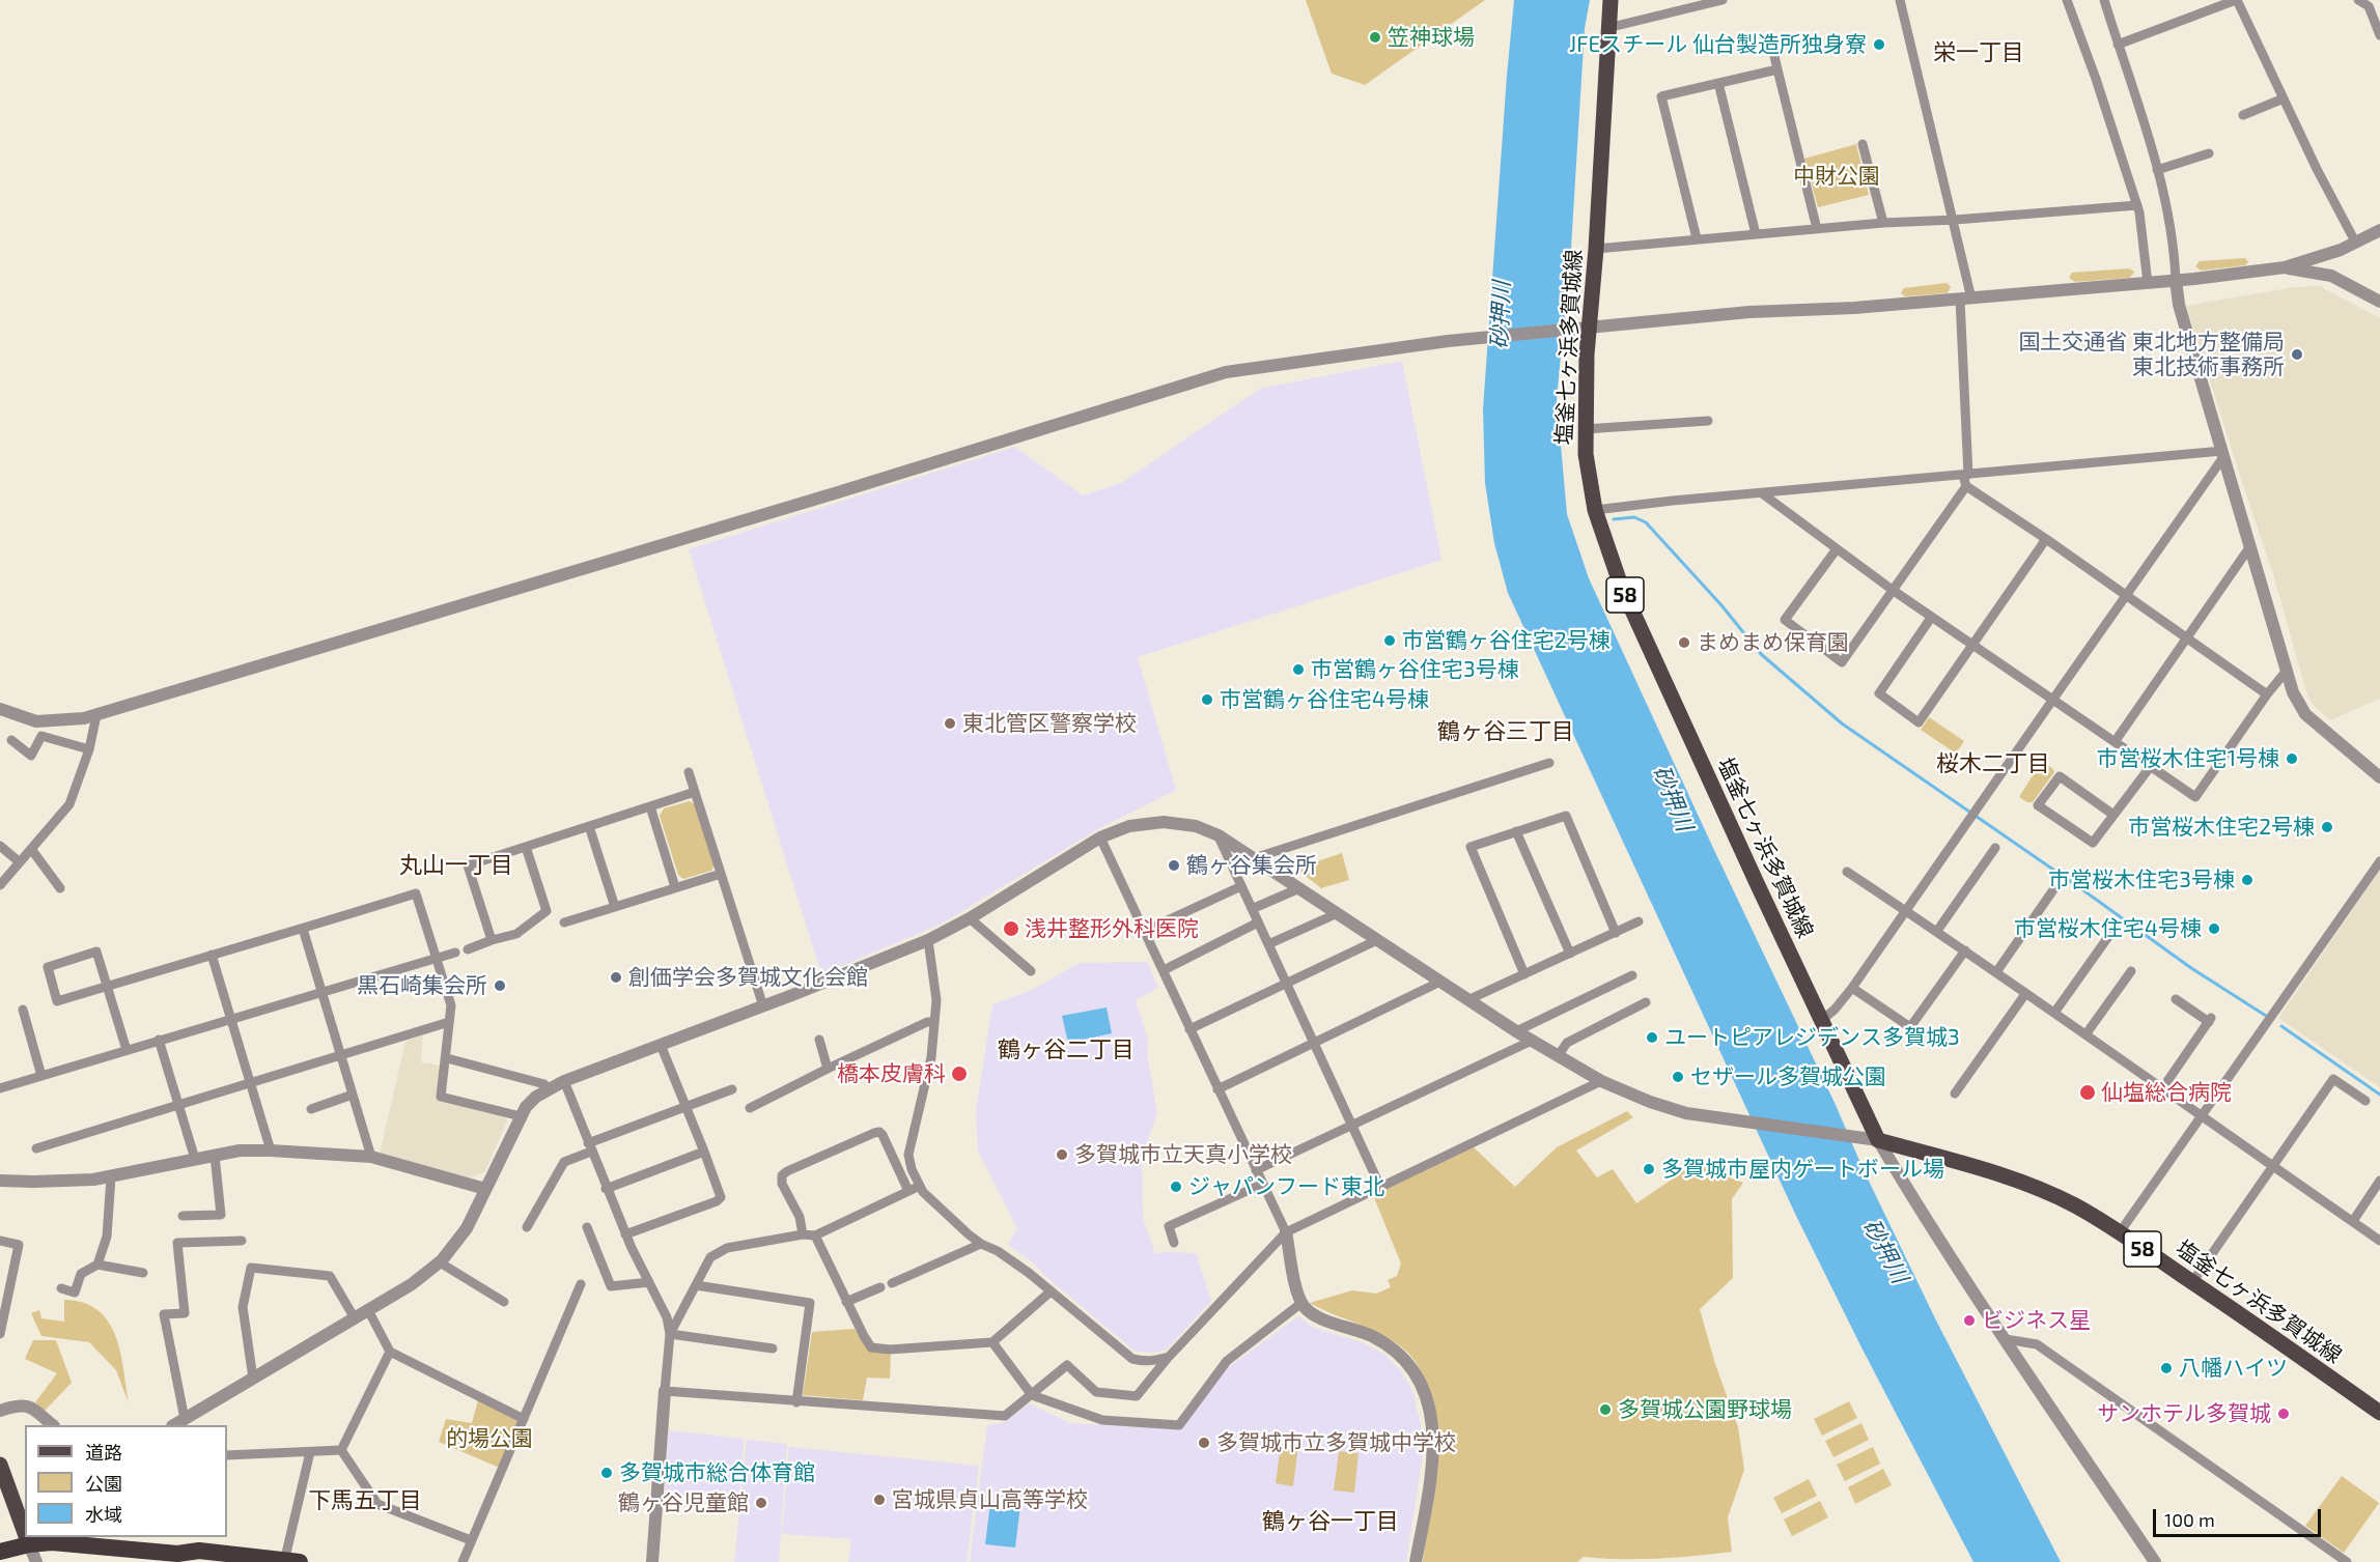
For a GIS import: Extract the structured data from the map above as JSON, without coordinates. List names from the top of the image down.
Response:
{
  "streets": {
    "main road": ["塩釜七ヶ浜多賀城線", "58"]
  },
  "districts": [
    "栄一丁目",
    "鶴ヶ谷三丁目",
    "桜木二丁目",
    "丸山一丁目",
    "鶴ヶ谷二丁目",
    "下馬五丁目",
    "鶴ヶ谷一丁目"
  ],
  "water": ["砂押川"],
  "parks": ["中財公園", "的場公園"],
  "places": [
    "笠神球場",
    "JFEスチール 仙台製造所独身寮",
    "国土交通省 東北地方整備局 東北技術事務所",
    "市営鶴ヶ谷住宅2号棟",
    "まめまめ保育園",
    "市営鶴ヶ谷住宅3号棟",
    "市営鶴ヶ谷住宅4号棟",
    "東北管区警察学校",
    "市営桜木住宅1号棟",
    "市営桜木住宅2号棟",
    "鶴ヶ谷集会所",
    "市営桜木住宅3号棟",
    "浅井整形外科医院",
    "市営桜木住宅4号棟",
    "創価学会多賀城文化会館",
    "黒石崎集会所",
    "ユートピアレジデンス多賀城3",
    "橋本皮膚科",
    "セザール多賀城公園",
    "仙塩総合病院",
    "多賀城市立天真小学校",
    "多賀城市屋内ゲートボール場",
    "ジャパンフード東北",
    "ビジネス星",
    "八幡ハイツ",
    "多賀城公園野球場",
    "サンホテル多賀城",
    "多賀城市立多賀城中学校",
    "多賀城市総合体育館",
    "宮城県貞山高等学校",
    "鶴ヶ谷児童館"
  ],
  "legend": ["道路", "公園", "水域"],
  "scale_bar": "100 m"
}
